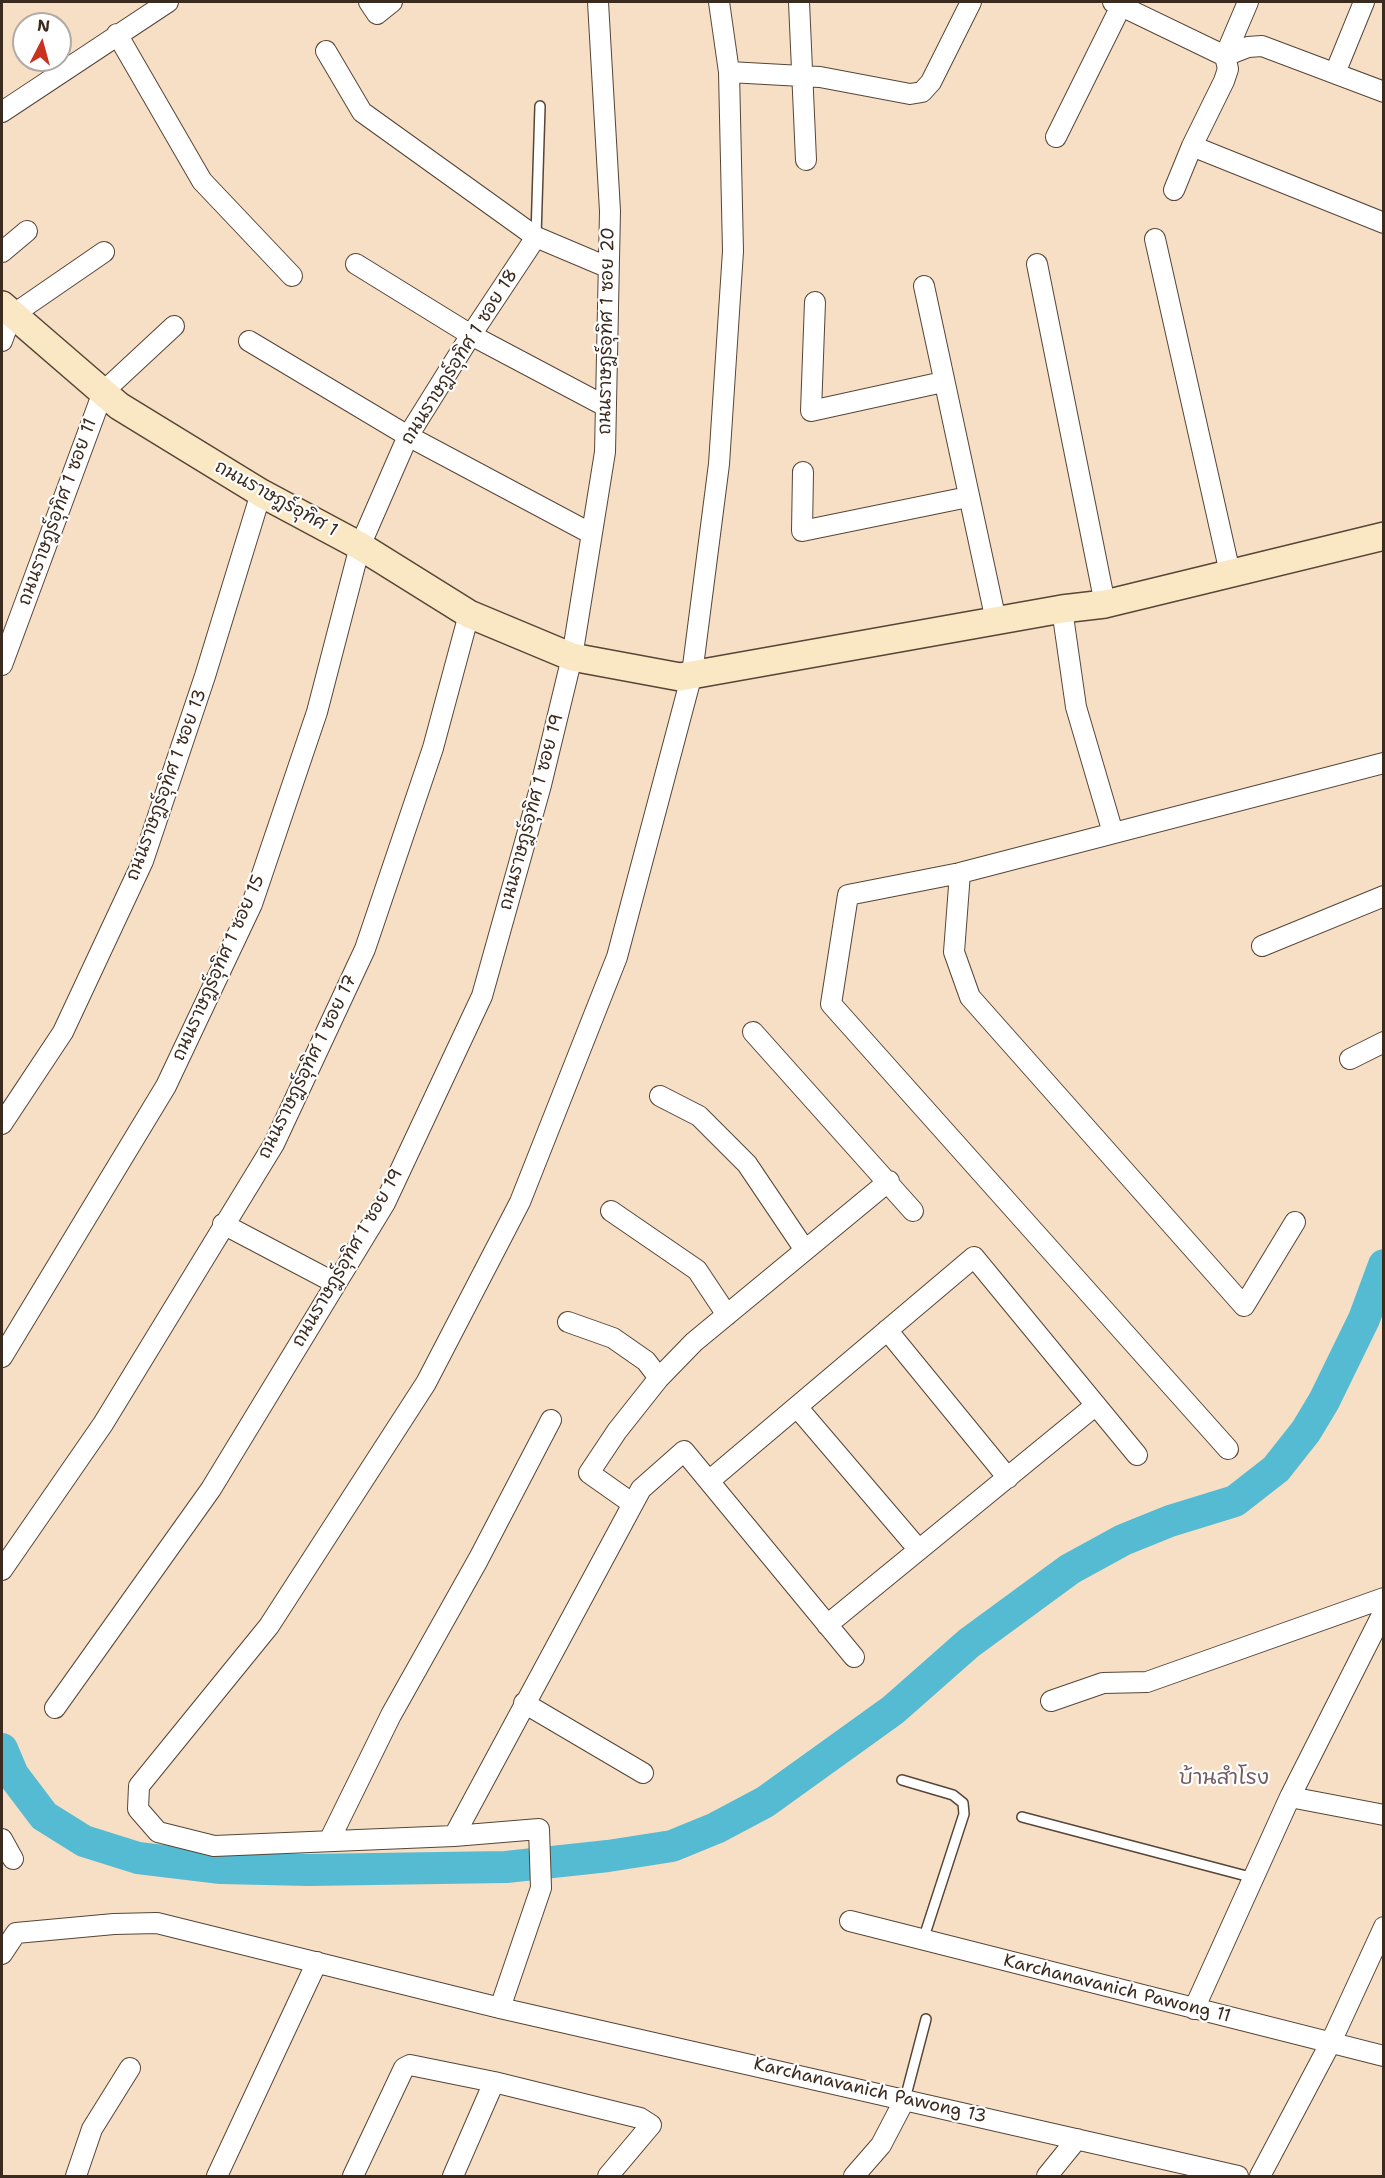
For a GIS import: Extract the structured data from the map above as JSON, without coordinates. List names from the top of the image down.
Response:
{
  "streets": {
    "street": [
      "ถนนราษฎร์อุทิศ 1 ซอย 20",
      "ถนนราษฎร์อุทิศ 1 ซอย 18",
      "ถนนราษฎร์อุทิศ 1",
      "ถนนราษฎร์อุทิศ 1 ซอย 11",
      "ถนนราษฎร์อุทิศ 1 ซอย 13",
      "ถนนราษฎร์อุทิศ 1 ซอย 19",
      "ถนนราษฎร์อุทิศ 1 ซอย 15",
      "ถนนราษฎร์อุทิศ 1 ซอย 17",
      "Karchanavanich Pawong 11",
      "Karchanavanich Pawong 13"
    ]
  },
  "crossings": [
    ["ถนนราษฎร์อุทิศ 1 ซอย 20", "ถนนราษฎร์อุทิศ 1"],
    ["ถนนราษฎร์อุทิศ 1 ซอย 20", "ถนนราษฎร์อุทิศ 1 ซอย 19"],
    ["ถนนราษฎร์อุทิศ 1 ซอย 18", "ถนนราษฎร์อุทิศ 1"],
    ["ถนนราษฎร์อุทิศ 1 ซอย 18", "ถนนราษฎร์อุทิศ 1 ซอย 15"],
    ["ถนนราษฎร์อุทิศ 1", "ถนนราษฎร์อุทิศ 1 ซอย 11"],
    ["ถนนราษฎร์อุทิศ 1", "ถนนราษฎร์อุทิศ 1 ซอย 13"],
    ["ถนนราษฎร์อุทิศ 1", "ถนนราษฎร์อุทิศ 1 ซอย 19"],
    ["ถนนราษฎร์อุทิศ 1", "ถนนราษฎร์อุทิศ 1 ซอย 15"],
    ["ถนนราษฎร์อุทิศ 1", "ถนนราษฎร์อุทิศ 1 ซอย 17"]
  ],
  "districts": ["บ้านสำโรง"],
  "north": "top"
}
